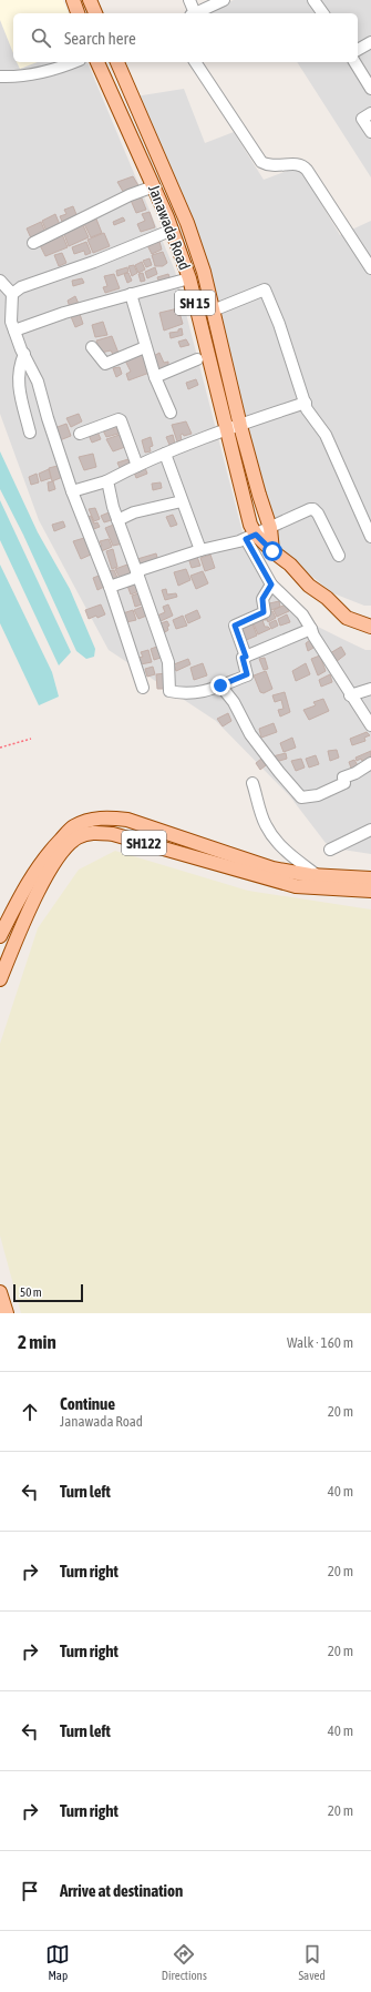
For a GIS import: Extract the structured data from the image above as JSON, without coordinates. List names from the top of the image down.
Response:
{
  "streets": {
    "main road": ["Janawada Road", "SH 15", "SH122"]
  },
  "scale_bar": "50 m",
  "page": {
    "search": "Search here",
    "scale": "50 m",
    "heading": ["2 min", "Walk · 160 m"],
    "list": [
      ["Continue", "Janawada Road", "20 m"],
      ["Turn left", "40 m"],
      ["Turn right", "20 m"],
      ["Turn right", "20 m"],
      ["Turn left", "40 m"],
      ["Turn right", "20 m"],
      "Arrive at destination"
    ],
    "nav": ["Map", "Directions", "Saved"]
  }
}
